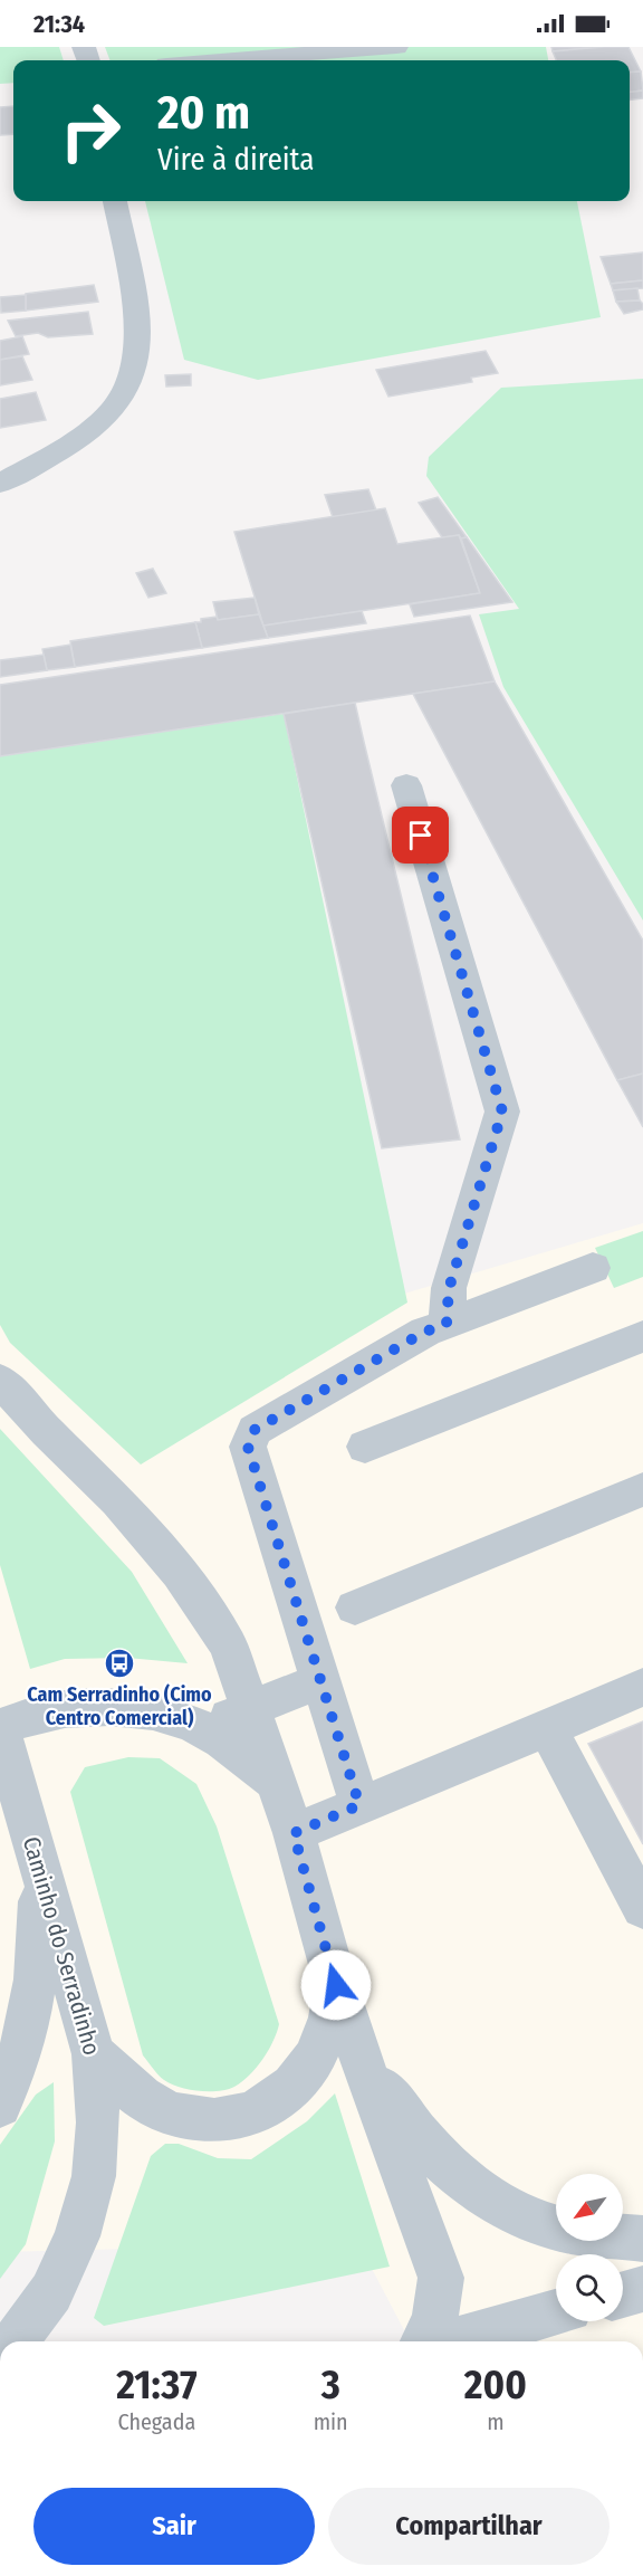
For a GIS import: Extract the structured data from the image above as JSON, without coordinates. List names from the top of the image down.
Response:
{
  "streets": {
    "street": ["Caminho do Serradinho"]
  },
  "places": {
    "bus stop": ["Cam Serradinho (Cimo Centro Comercial)"]
  },
  "north": "bottom left",
  "page": {
    "status": "21:34",
    "turn": ["20 m", "Vire à direita"],
    "eta": [
      "21:37",
      "Chegada",
      "3",
      "min",
      "200",
      "m"
    ],
    "buttons": ["Sair", "Compartilhar"]
  }
}
